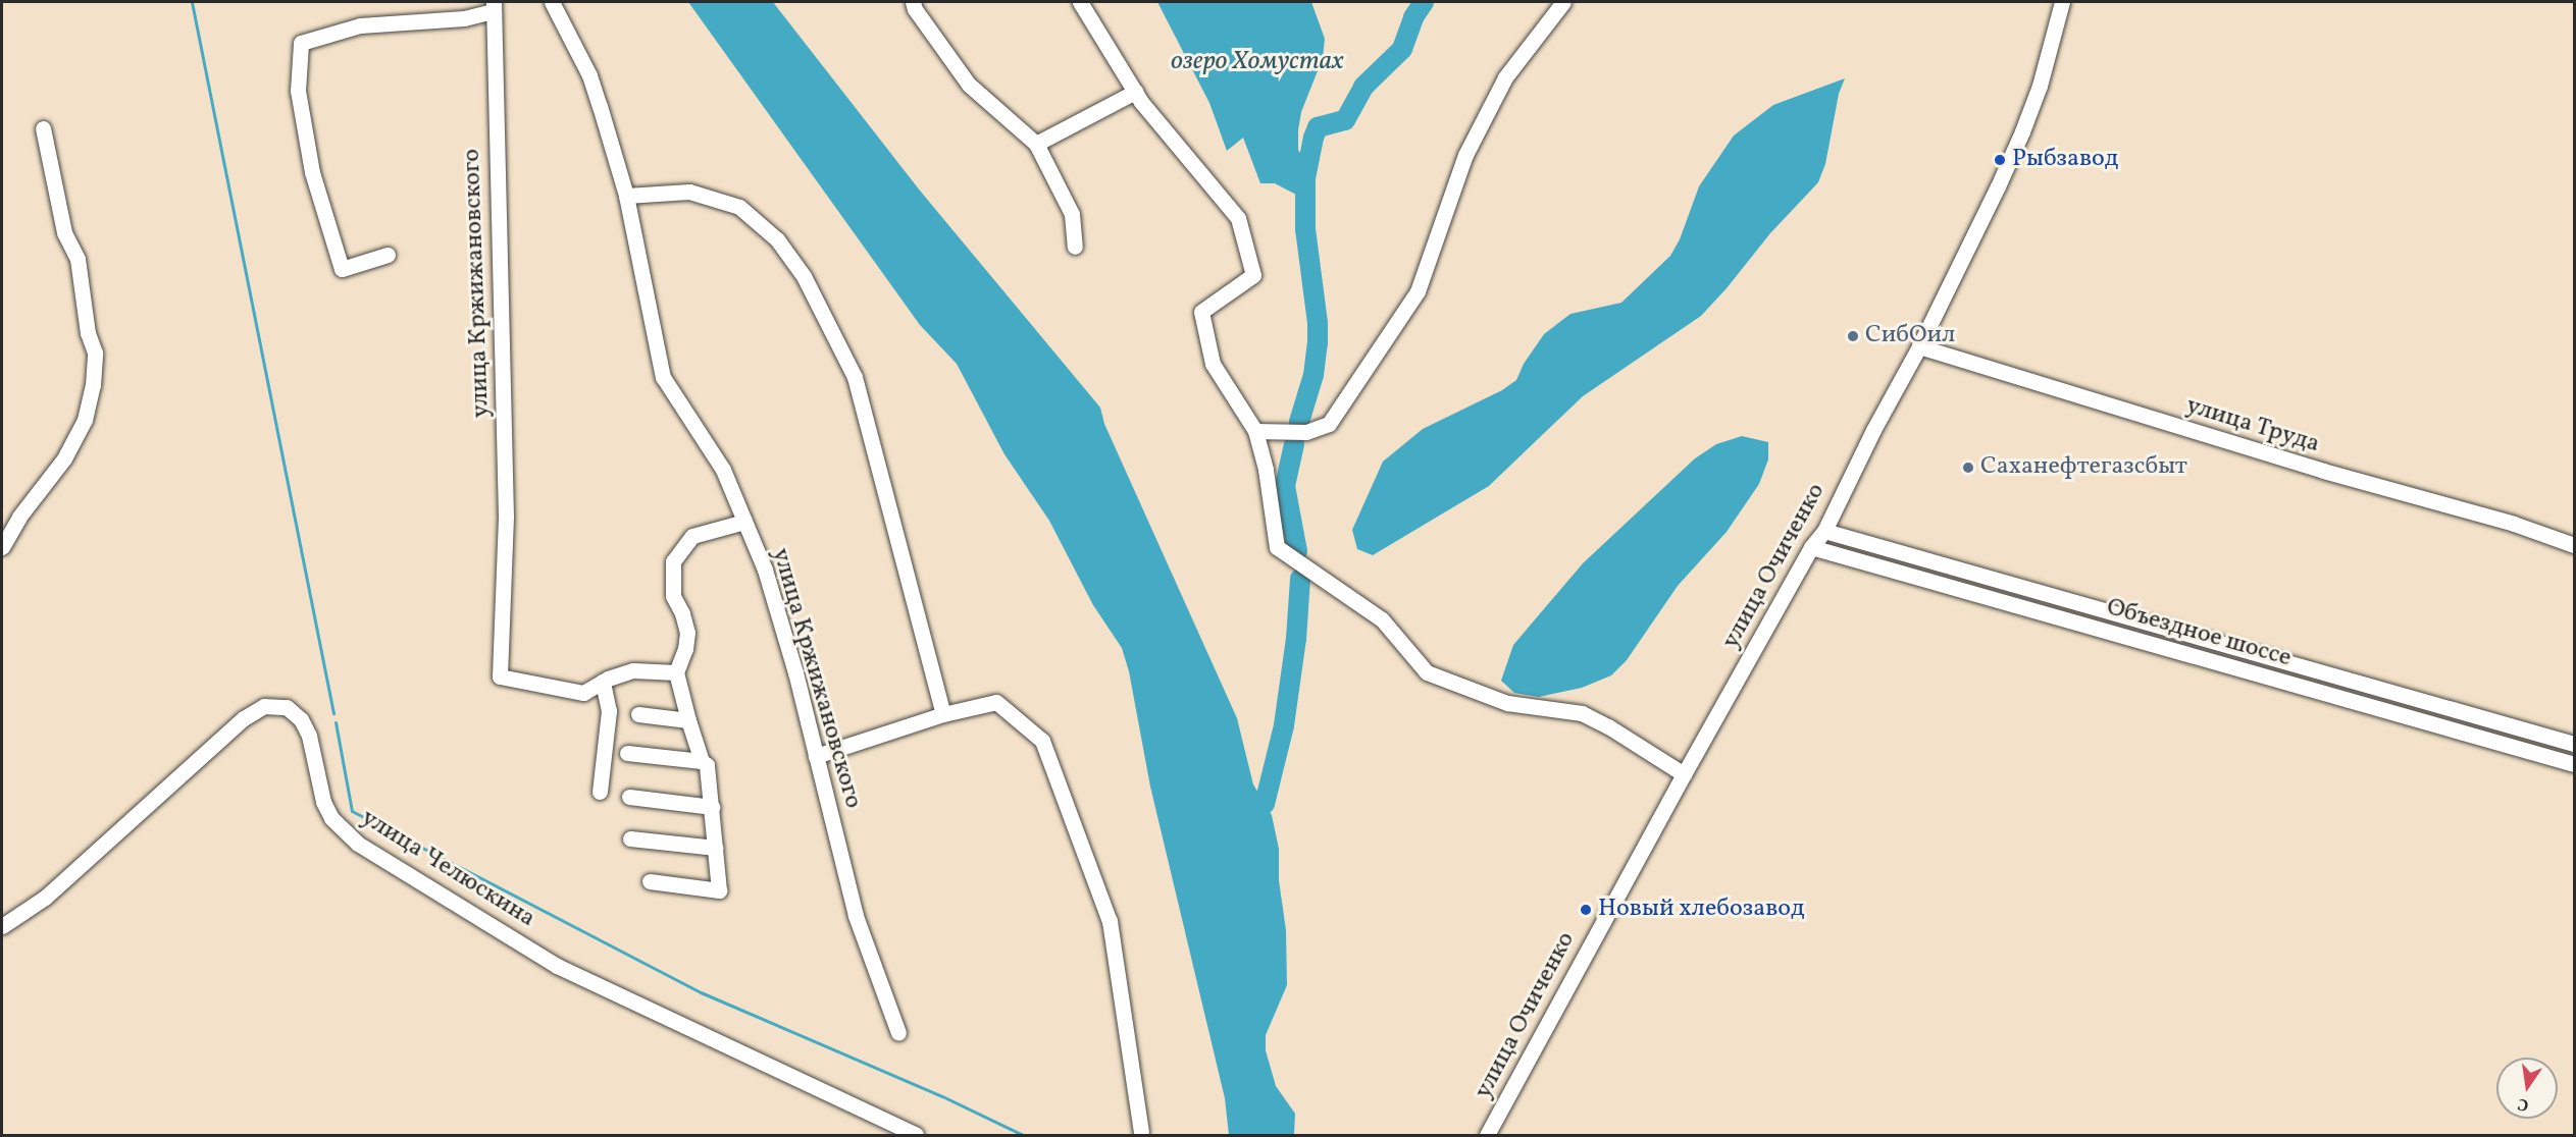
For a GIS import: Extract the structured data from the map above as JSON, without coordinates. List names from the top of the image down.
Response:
{
  "streets": {
    "street": [
      "улица Кржижановского",
      "улица Труда",
      "улица Очиченко",
      "Объездное шоссе",
      "улица Челюскина"
    ]
  },
  "crossings": [
    ["улица Труда", "улица Очиченко"],
    ["улица Очиченко", "Объездное шоссе"]
  ],
  "water": ["озеро Хомустах"],
  "places": [
    "Рыбзавод",
    "СибОил",
    "Саханефтегазсбыт",
    "Новый хлебозавод"
  ],
  "north": "bottom"
}
